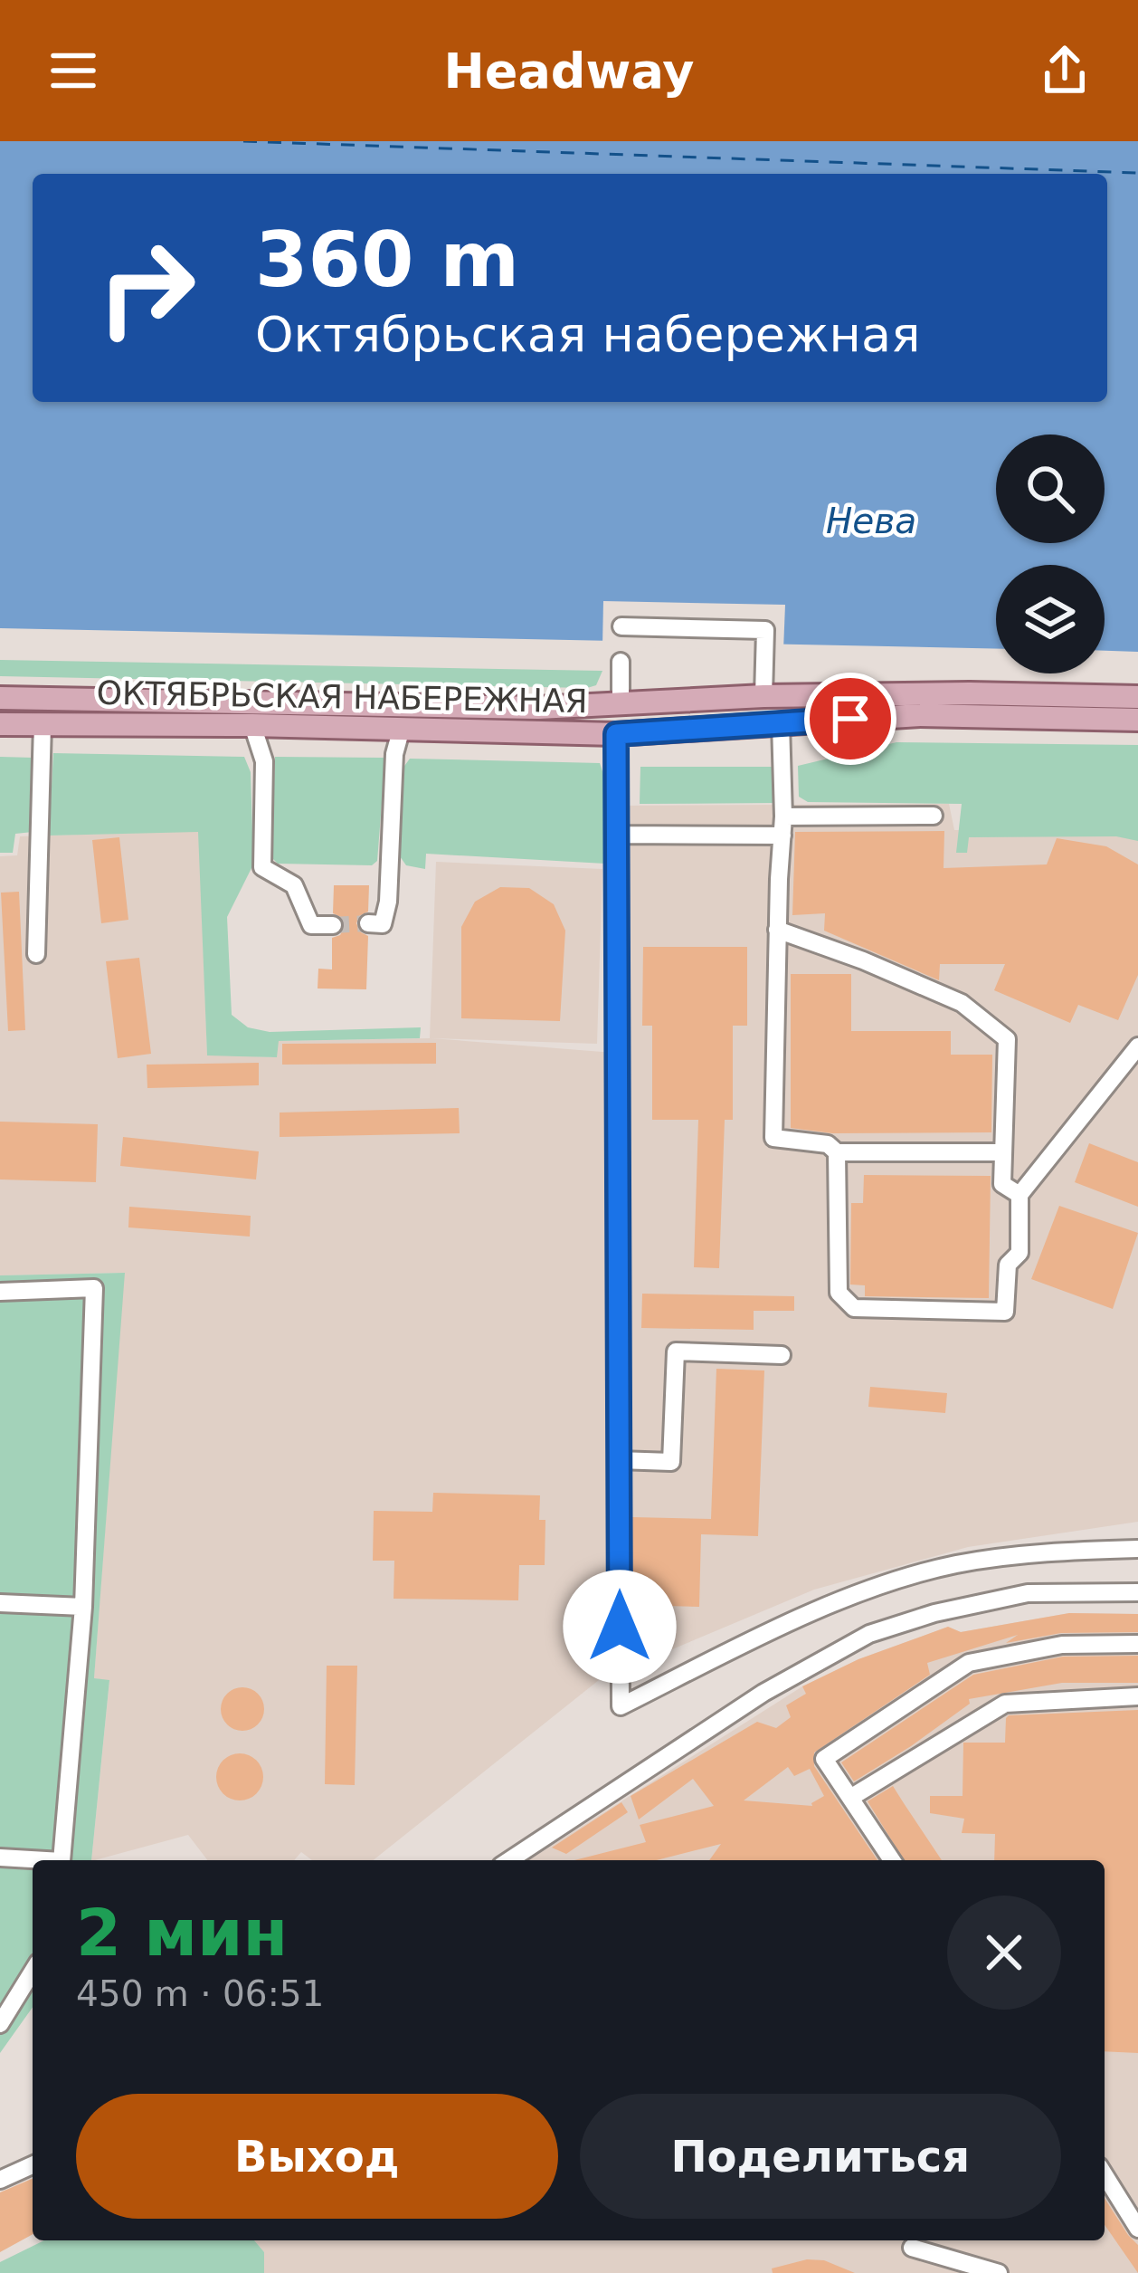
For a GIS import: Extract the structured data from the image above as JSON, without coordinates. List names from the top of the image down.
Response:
{
  "streets": {
    "main road": ["ОКТЯБРЬСКАЯ НАБЕРЕЖНАЯ"]
  },
  "water": ["Нева"],
  "page": {
    "header": "Headway",
    "turn": ["360 m", "Октябрьская набережная"],
    "heading": ["2 мин", "450 m · 06:51"],
    "buttons": ["Выход", "Поделиться"]
  }
}
